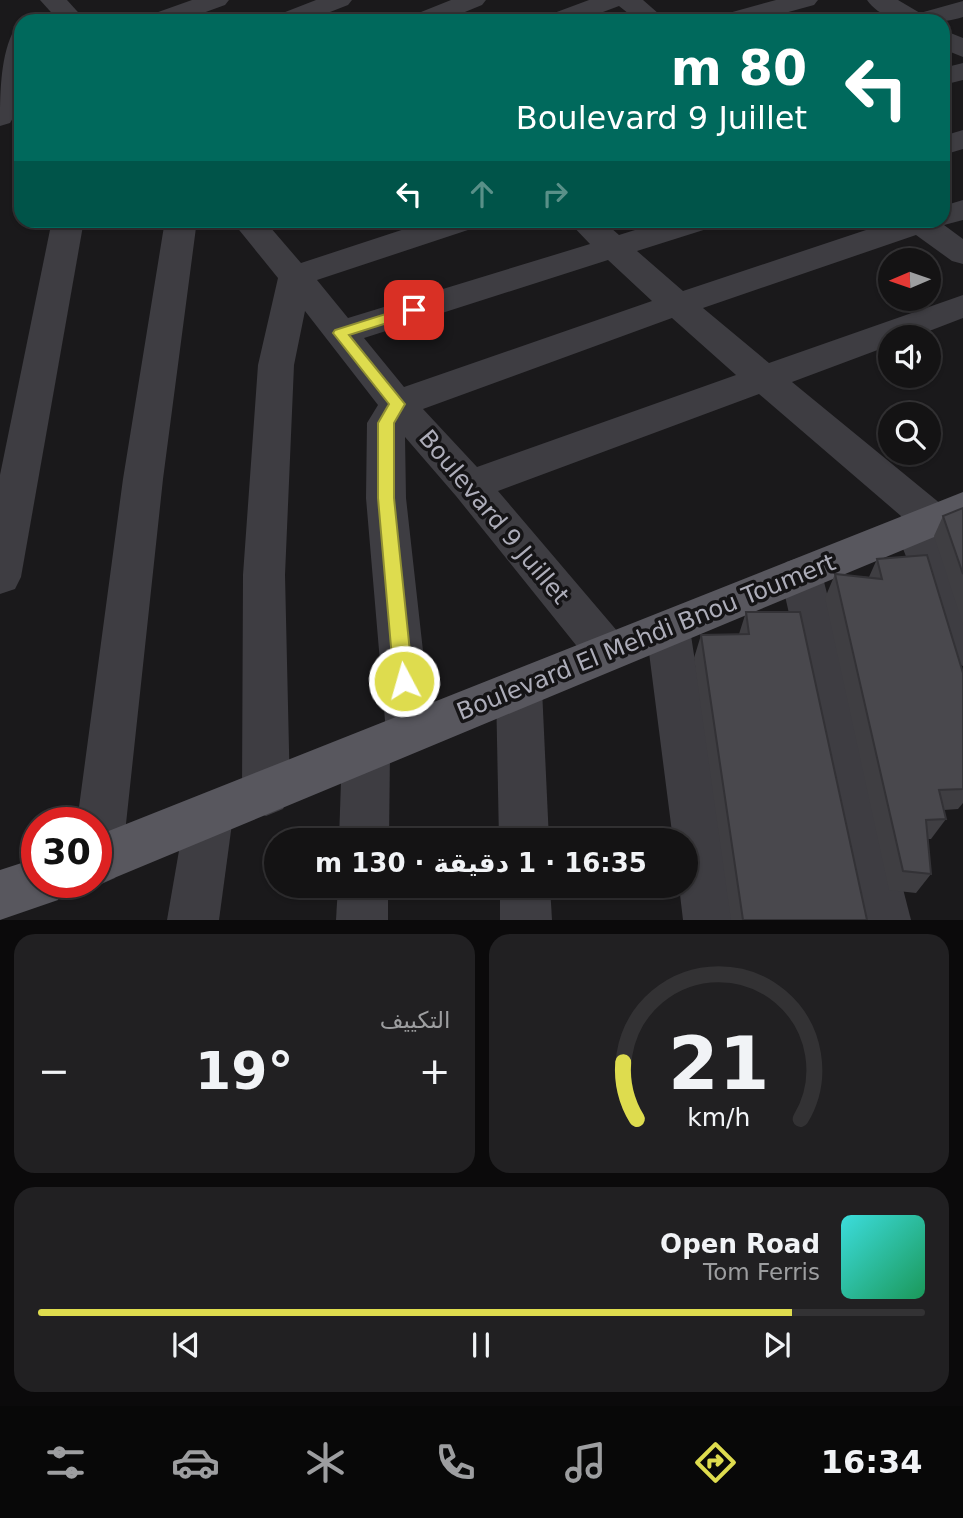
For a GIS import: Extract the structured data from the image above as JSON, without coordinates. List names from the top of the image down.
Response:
{
  "streets": {
    "main road": ["Boulevard El Mehdi Bnou Toumert"],
    "street": ["Boulevard 9 Juillet"]
  },
  "crossings": [
    ["Boulevard 9 Juillet", "Boulevard El Mehdi Bnou Toumert"]
  ],
  "north": "left",
  "page": {
    "turn": ["80 m", "Boulevard 9 Juillet"],
    "limit": "30",
    "trip": "16:35 · 1 دقيقة · 130 m",
    "tile": "التكييف",
    "heat": ["−", "19°", "+"],
    "song": ["Open Road", "Tom Ferris"],
    "tabs": "16:34",
    "gauge": ["21", "km/h"]
  }
}
